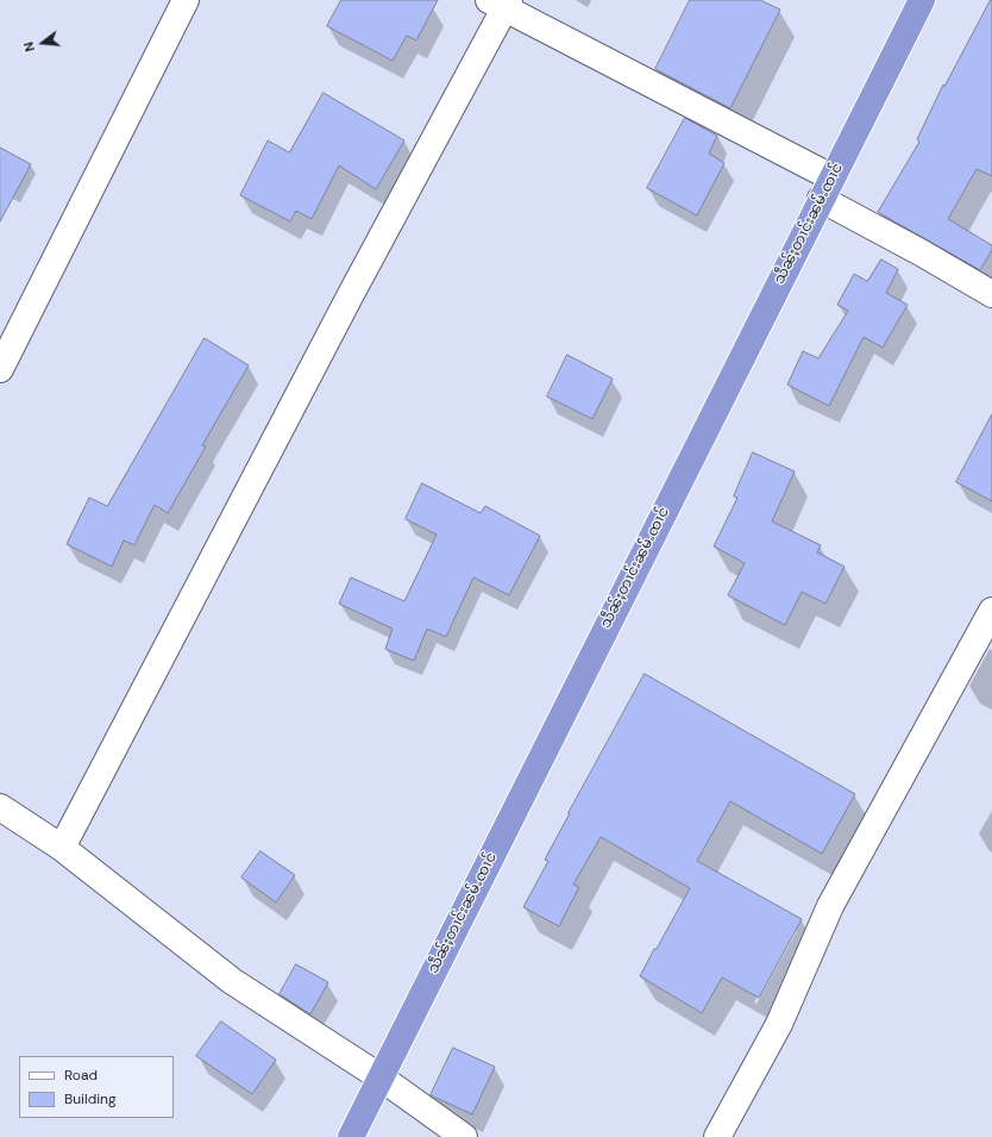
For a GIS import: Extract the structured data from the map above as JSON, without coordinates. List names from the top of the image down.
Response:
{
  "streets": {
    "highway": ["သဵၼ်ႈတၢင်းၼမ်ႉၸၢင်"]
  },
  "legend": ["Road", "Building"],
  "north": "left"
}
